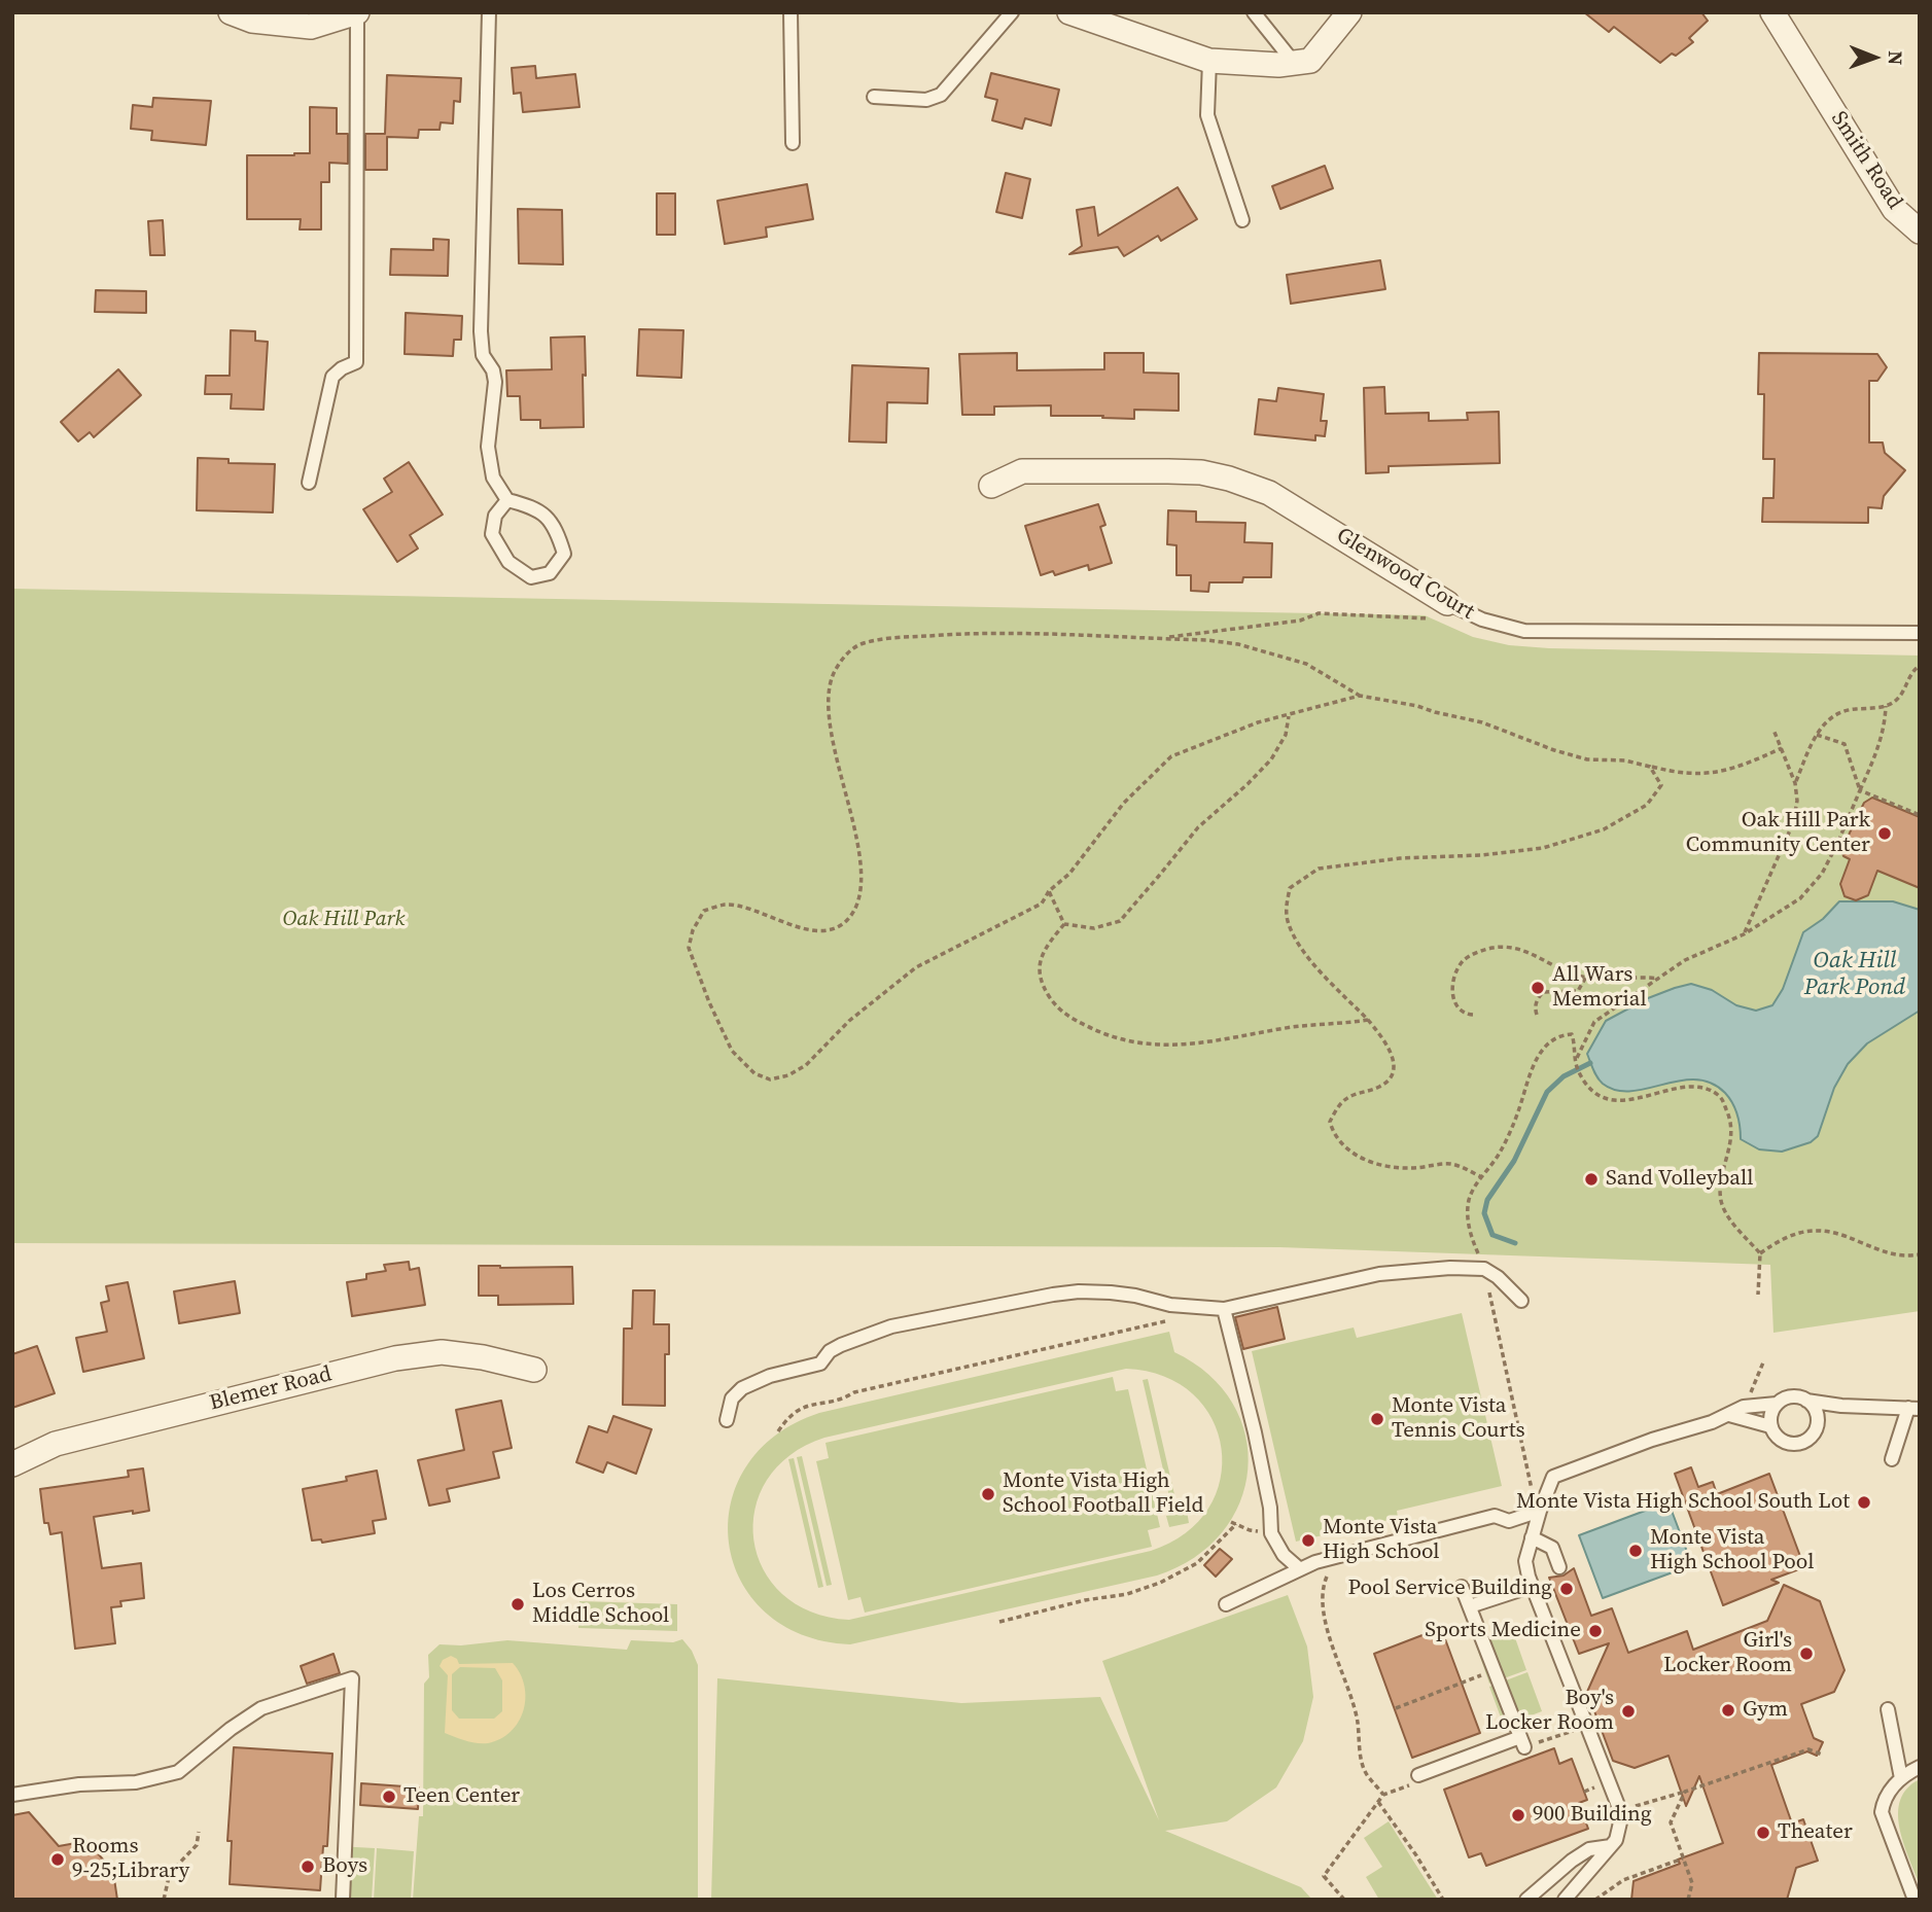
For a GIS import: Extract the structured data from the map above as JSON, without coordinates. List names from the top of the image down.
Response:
{
  "streets": {
    "street": ["Smith Road", "Glenwood Court", "Blemer Road"]
  },
  "water": ["Oak Hill Park Pond"],
  "parks": ["Oak Hill Park"],
  "places": [
    "Oak Hill Park Community Center",
    "All Wars Memorial",
    "Sand Volleyball",
    "Monte Vista Tennis Courts",
    "Monte Vista High School Football Field",
    "Monte Vista High School South Lot",
    "Monte Vista High School",
    "Monte Vista High School Pool",
    "Pool Service Building",
    "Los Cerros Middle School",
    "Sports Medicine",
    "Girl's Locker Room",
    "Gym",
    "Boy's Locker Room",
    "Teen Center",
    "900 Building",
    "Theater",
    "Rooms 9-25;Library",
    "Boys"
  ],
  "north": "right"
}
